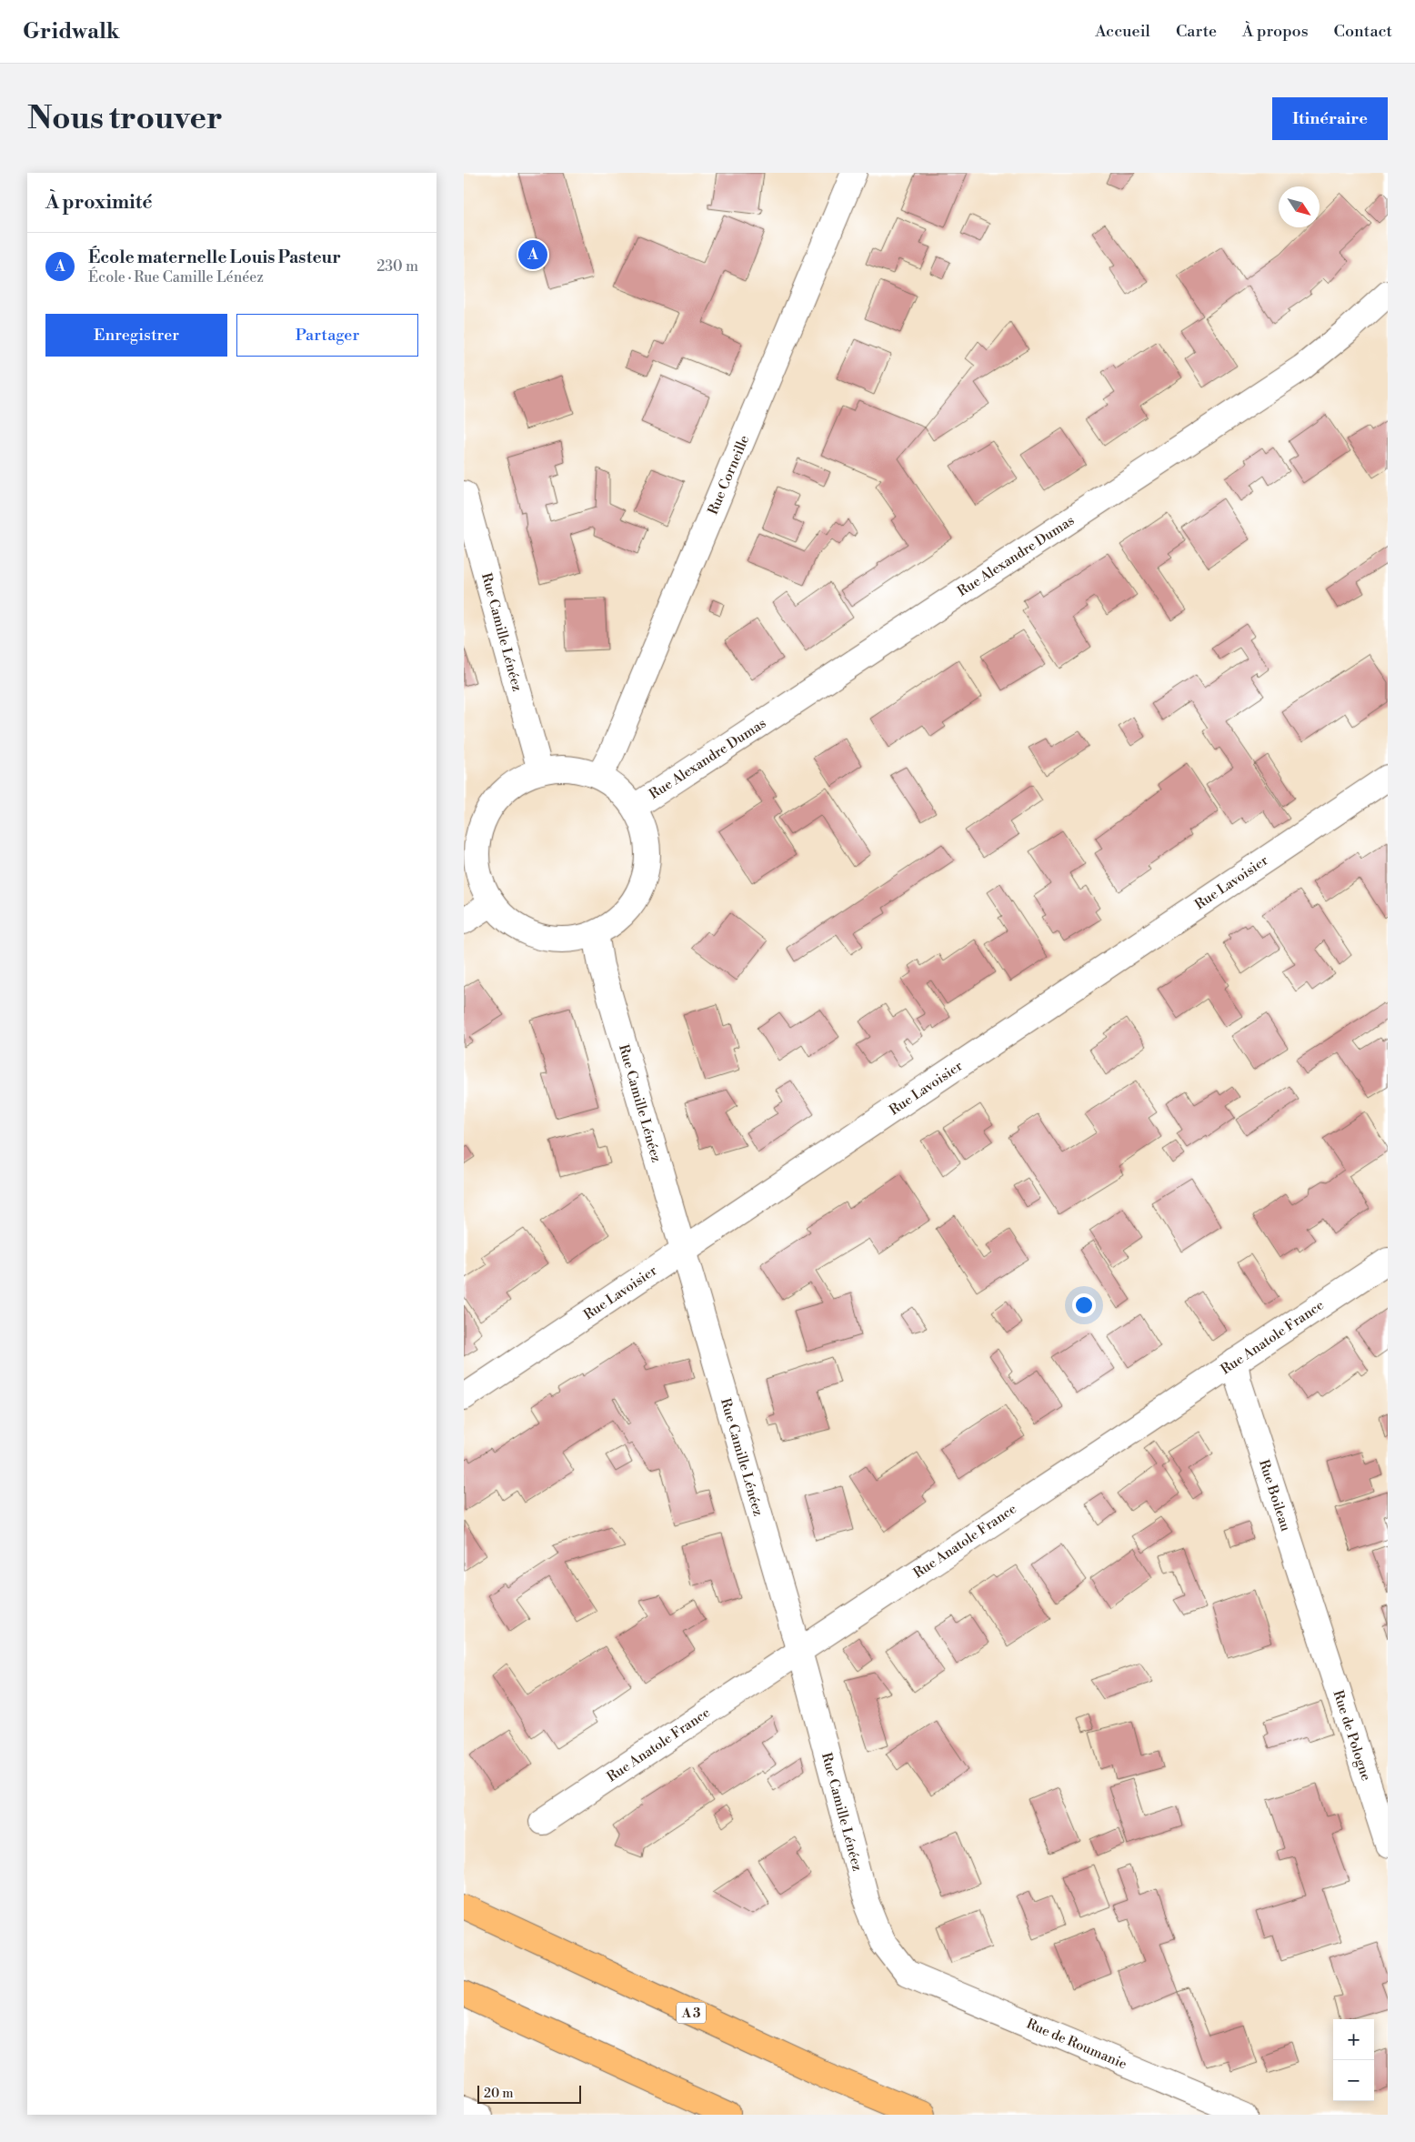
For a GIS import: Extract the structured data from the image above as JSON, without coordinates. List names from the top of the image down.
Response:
{
  "streets": {
    "highway": ["A 3"],
    "street": [
      "Rue Corneille",
      "Rue Alexandre Dumas",
      "Rue Camille Lénéez",
      "Rue Lavoisier",
      "Rue Anatole France",
      "Rue Boileau",
      "Rue de Pologne",
      "Rue de Roumanie"
    ]
  },
  "crossings": [
    ["Rue Camille Lénéez", "Rue Lavoisier"],
    ["Rue Camille Lénéez", "Rue Anatole France"],
    ["Rue Camille Lénéez", "Rue de Roumanie"],
    ["Rue Anatole France", "Rue Boileau"],
    ["Rue Boileau", "Rue de Pologne"]
  ],
  "scale_bar": "20 m",
  "north": "bottom right",
  "page": {
    "header": "Gridwalk",
    "nav": [
      "Accueil",
      "Carte",
      "À propos",
      "Contact"
    ],
    "buttons": [
      "Itinéraire",
      ["Enregistrer", "Partager"]
    ],
    "title": "Nous trouver",
    "heading": "À proximité",
    "list": [
      {
        "mark": "A",
        "name": "École maternelle Louis Pasteur",
        "note": "École · Rue Camille Lénéez",
        "value": "230 m"
      }
    ],
    "pins": "A",
    "map_buttons": ["+", "−"],
    "scale": "20 m"
  }
}
